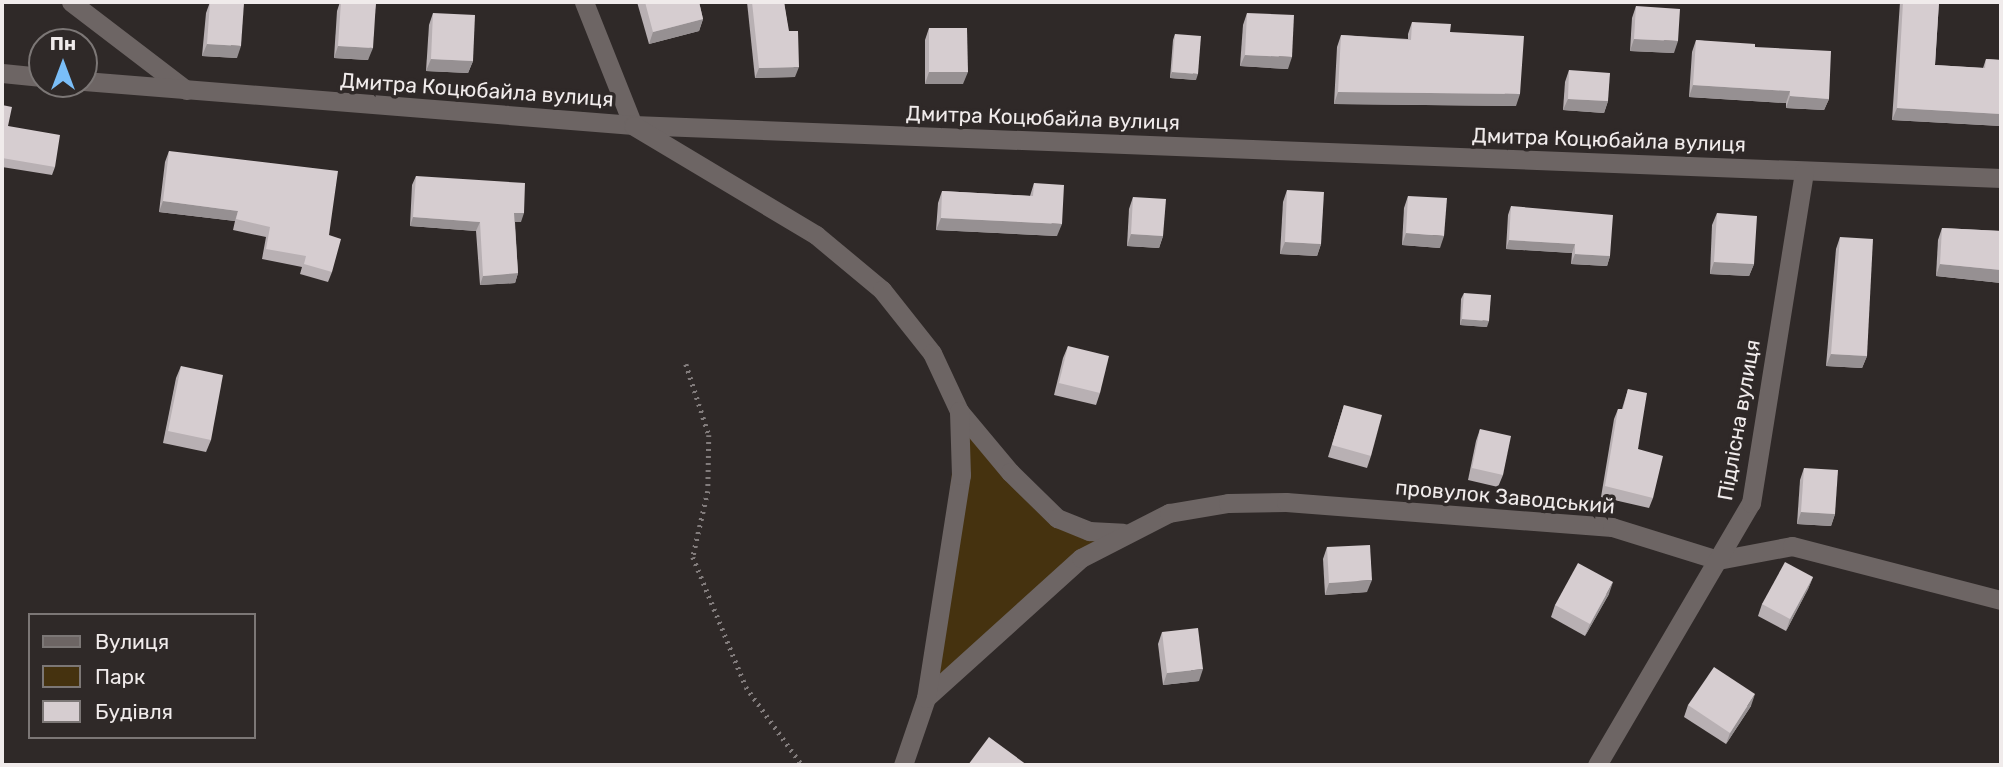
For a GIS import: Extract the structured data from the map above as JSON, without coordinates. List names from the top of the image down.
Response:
{
  "streets": {
    "street": ["Дмитра Коцюбайла вулиця", "Підлісна вулиця", "провулок Заводський"]
  },
  "crossings": [
    ["Дмитра Коцюбайла вулиця", "Підлісна вулиця"],
    ["Підлісна вулиця", "провулок Заводський"]
  ],
  "legend": ["Вулиця", "Парк", "Будівля"],
  "north": "top"
}
